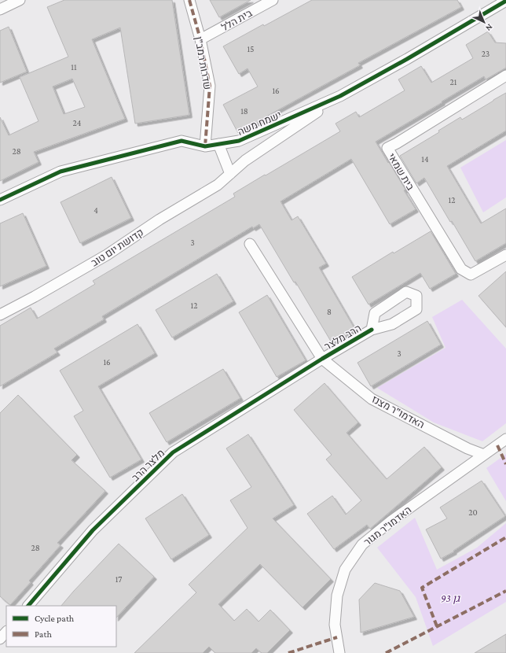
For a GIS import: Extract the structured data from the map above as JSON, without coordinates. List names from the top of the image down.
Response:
{
  "streets": {
    "street": [
      "בית הלל",
      "שדרות רמב\"ן",
      "ישמח משה",
      "בית שמאי",
      "קדושת יום טוב",
      "הרב מלצר",
      "האדמו\"ר מצנז",
      "מלצר הרב",
      "האדמו\"ר מגור"
    ]
  },
  "crossings": [
    ["בית הלל", "שדרות רמב\"ן"],
    ["שדרות רמב\"ן", "ישמח משה"],
    ["ישמח משה", "קדושת יום טוב"],
    ["הרב מלצר", "האדמו\"ר מצנז"],
    ["הרב מלצר", "מלצר הרב"],
    ["האדמו\"ר מצנז", "מלצר הרב"],
    ["האדמו\"ר מצנז", "האדמו\"ר מגור"]
  ],
  "parks": ["גן 93"],
  "house_numbers": [
    "15",
    "23",
    "11",
    "21",
    "16",
    "18",
    "24",
    "28",
    "14",
    "12",
    "4",
    "3",
    "12",
    "8",
    "3",
    "16",
    "20",
    "28",
    "17"
  ],
  "legend": ["Cycle path", "Path"],
  "north": "bottom right"
}
